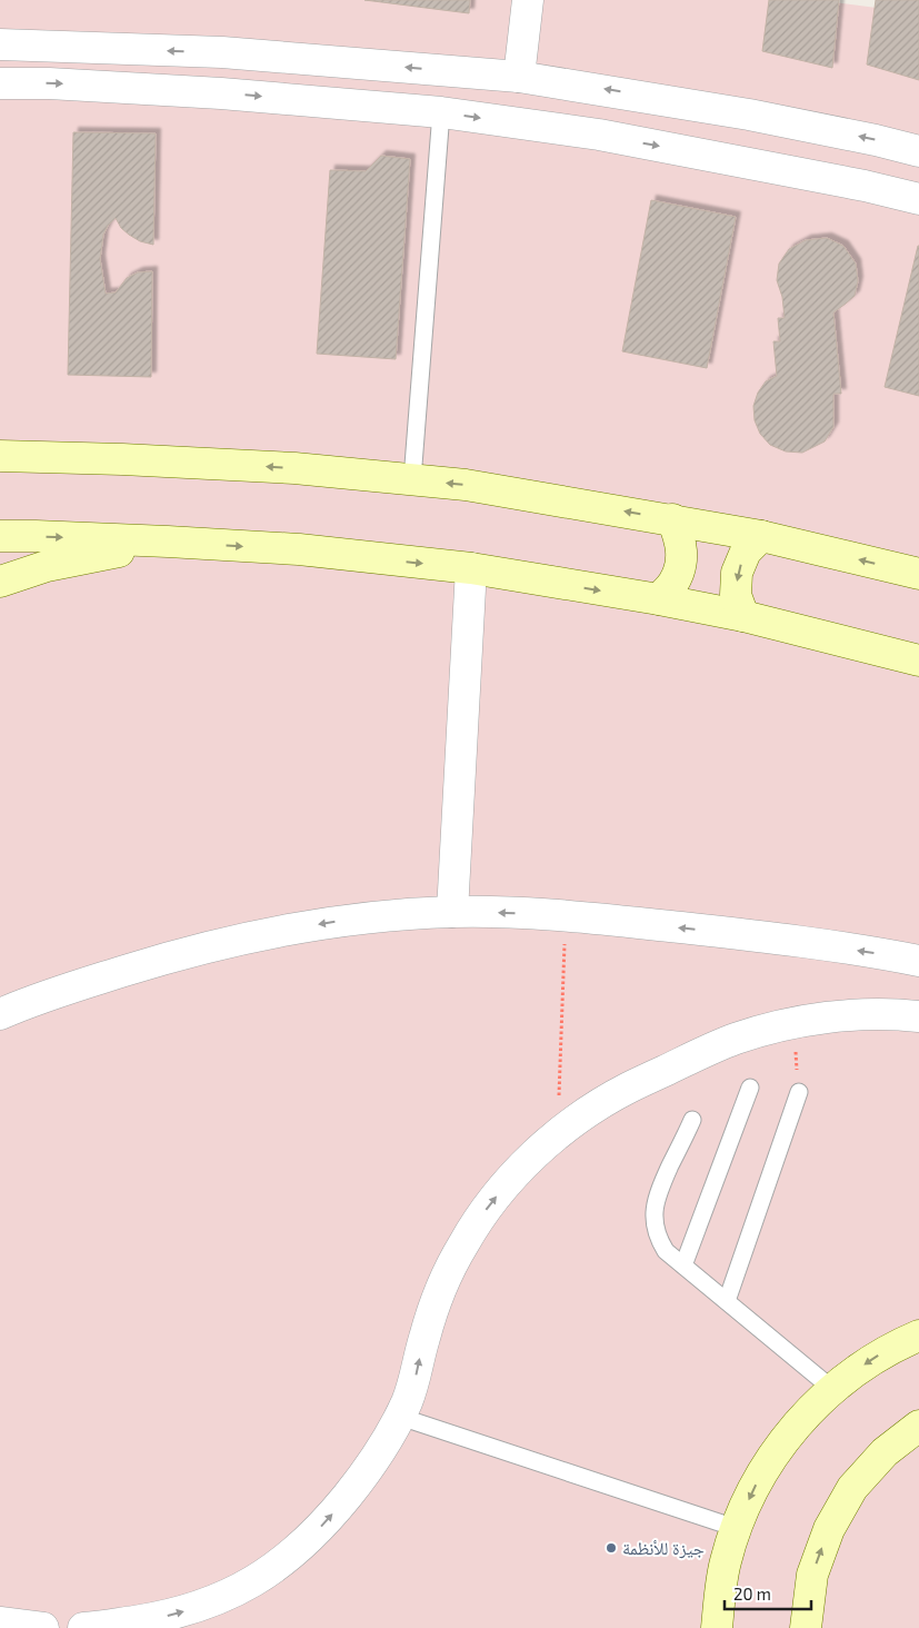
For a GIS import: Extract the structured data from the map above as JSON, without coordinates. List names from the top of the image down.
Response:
{
  "places": ["جيزة للأنظمة"],
  "scale_bar": "20 m"
}
